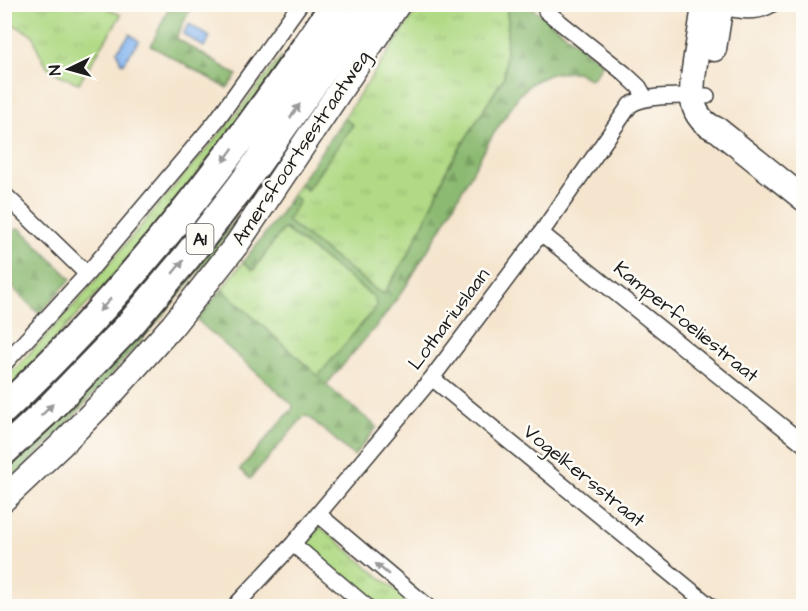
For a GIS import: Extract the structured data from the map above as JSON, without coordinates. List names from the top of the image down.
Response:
{
  "streets": {
    "highway": ["A1"],
    "main road": ["Amersfoortsestraatweg"],
    "street": ["Lothariuslaan", "Kamperfoeliestraat", "Vogelkersstraat"]
  },
  "crossings": [
    ["Lothariuslaan", "Kamperfoeliestraat"],
    ["Lothariuslaan", "Vogelkersstraat"]
  ],
  "north": "left"
}
